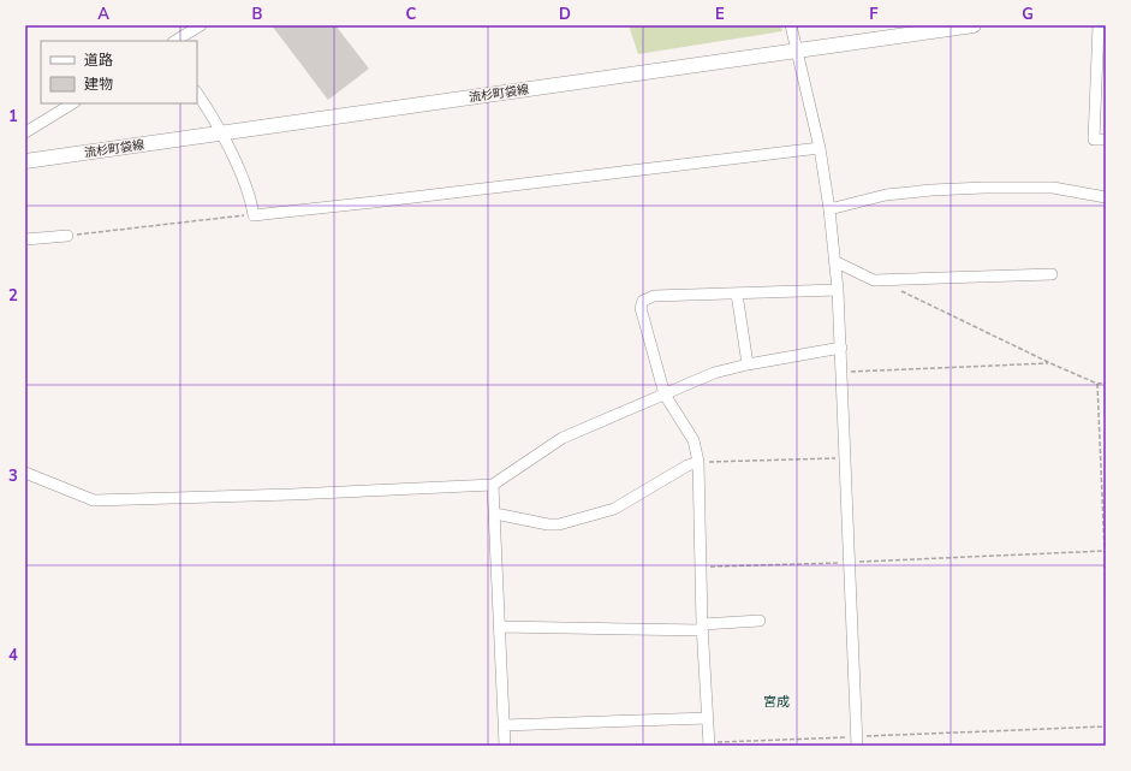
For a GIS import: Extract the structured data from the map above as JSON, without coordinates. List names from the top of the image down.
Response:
{
  "streets": {
    "main road": ["流杉町袋線"]
  },
  "districts": ["宮成"],
  "legend": ["道路", "建物"],
  "grid": {
    "columns": [
      "A",
      "B",
      "C",
      "D",
      "E",
      "F",
      "G"
    ],
    "rows": [
      "1",
      "2",
      "3",
      "4"
    ]
  }
}
